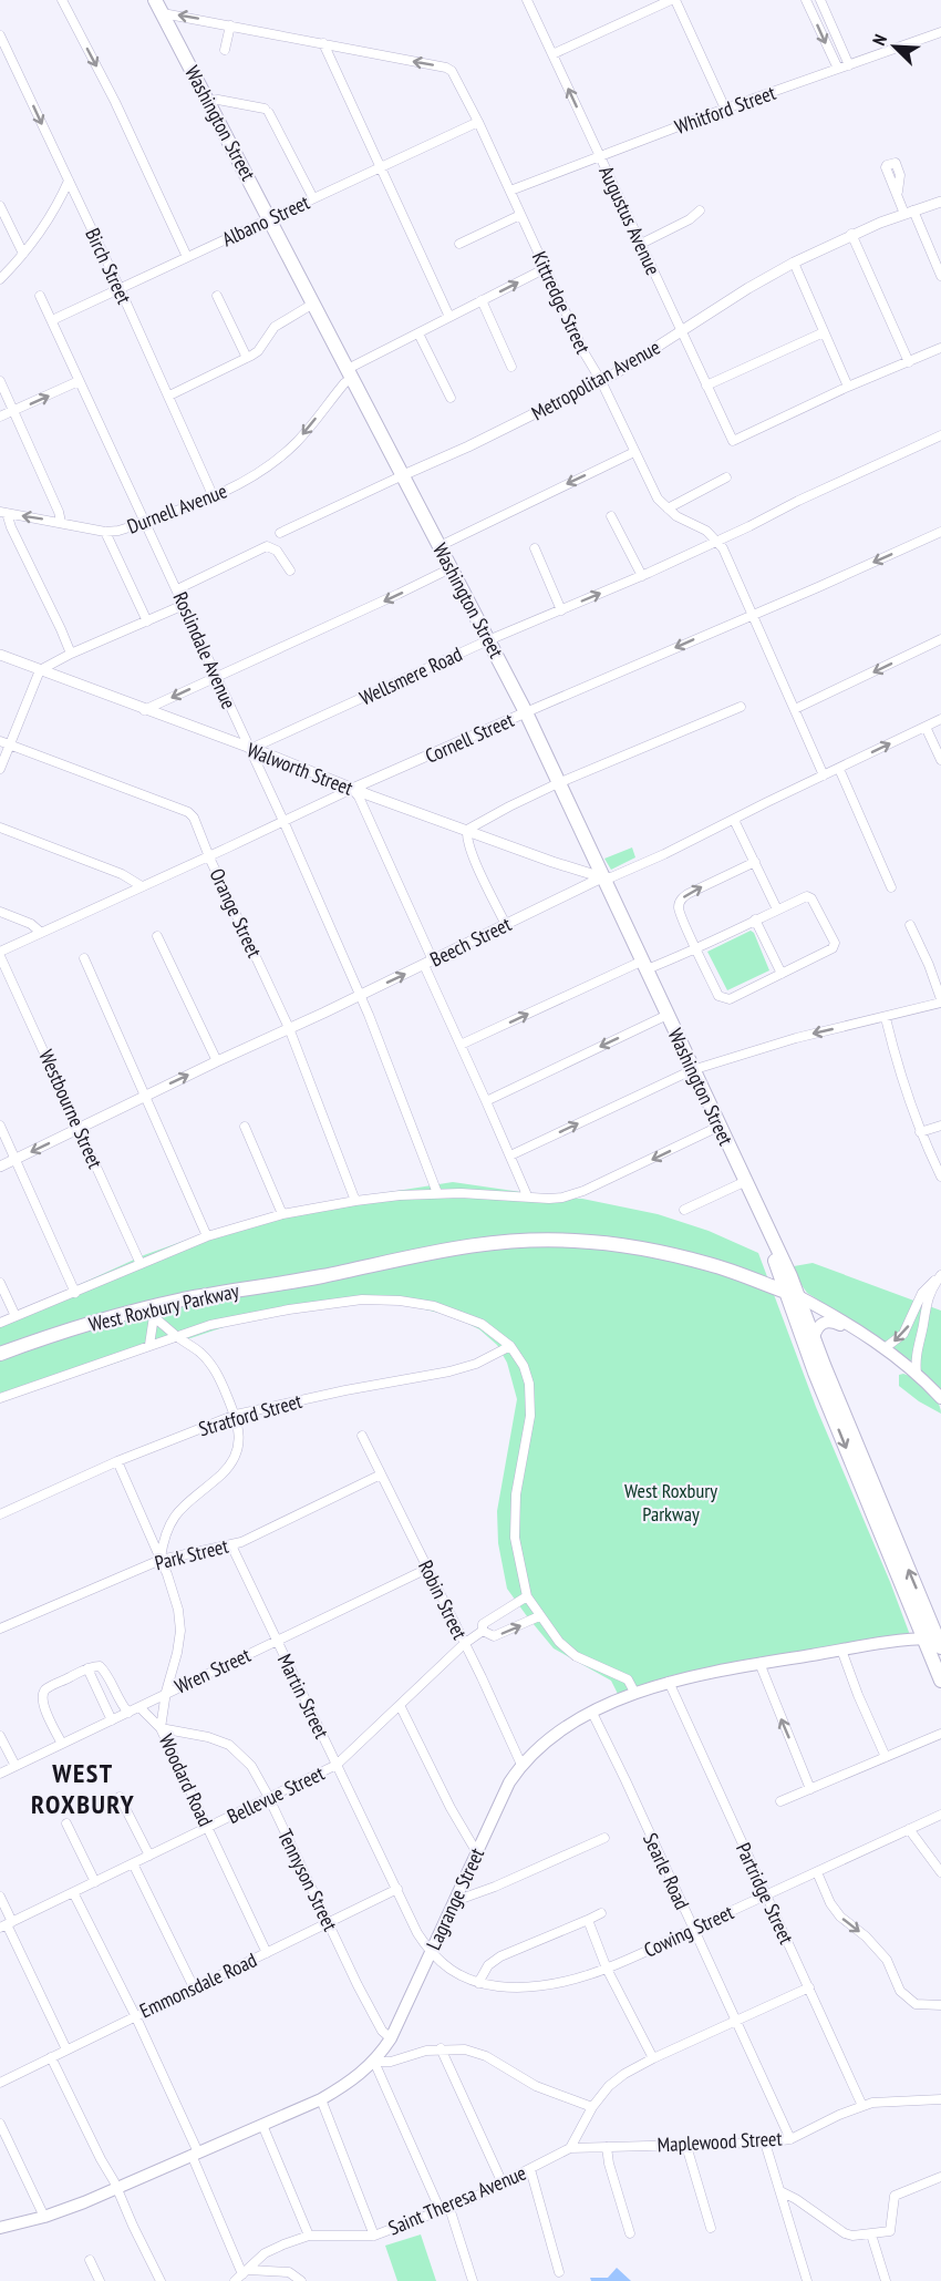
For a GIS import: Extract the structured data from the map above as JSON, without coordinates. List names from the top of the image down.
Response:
{
  "streets": {
    "main road": ["Washington Street", "West Roxbury Parkway", "Lagrange Street"],
    "street": [
      "Whitford Street",
      "Albano Street",
      "Augustus Avenue",
      "Birch Street",
      "Kittredge Street",
      "Metropolitan Avenue",
      "Durnell Avenue",
      "Roslindale Avenue",
      "Wellsmere Road",
      "Cornell Street",
      "Walworth Street",
      "Orange Street",
      "Beech Street",
      "Westbourne Street",
      "Stratford Street",
      "Park Street",
      "Robin Street",
      "Wren Street",
      "Martin Street",
      "Woodard Road",
      "Bellevue Street",
      "Searle Road",
      "Tennyson Street",
      "Partridge Street",
      "Cowing Street",
      "Emmonsdale Road",
      "Maplewood Street",
      "Saint Theresa Avenue"
    ]
  },
  "crossings": [
    ["Whitford Street", "Augustus Avenue"],
    ["Whitford Street", "Kittredge Street"],
    ["Washington Street", "Albano Street"],
    ["Washington Street", "Kittredge Street"],
    ["Washington Street", "Metropolitan Avenue"],
    ["Washington Street", "Durnell Avenue"],
    ["Washington Street", "Wellsmere Road"],
    ["Washington Street", "Cornell Street"],
    ["Washington Street", "Walworth Street"],
    ["Washington Street", "Beech Street"],
    ["Washington Street", "West Roxbury Parkway"],
    ["Washington Street", "Lagrange Street"],
    ["Albano Street", "Birch Street"],
    ["Albano Street", "Kittredge Street"],
    ["Albano Street", "Roslindale Avenue"],
    ["Augustus Avenue", "Metropolitan Avenue"],
    ["Birch Street", "Durnell Avenue"],
    ["Kittredge Street", "Metropolitan Avenue"],
    ["Kittredge Street", "Durnell Avenue"],
    ["Kittredge Street", "Wellsmere Road"],
    ["Kittredge Street", "Cornell Street"],
    ["Kittredge Street", "Beech Street"],
    ["Durnell Avenue", "Roslindale Avenue"],
    ["Roslindale Avenue", "Wellsmere Road"],
    ["Roslindale Avenue", "Cornell Street"],
    ["Roslindale Avenue", "Walworth Street"],
    ["Roslindale Avenue", "Beech Street"],
    ["Roslindale Avenue", "West Roxbury Parkway"],
    ["Wellsmere Road", "Walworth Street"],
    ["Cornell Street", "Walworth Street"],
    ["Cornell Street", "Orange Street"],
    ["Cornell Street", "Westbourne Street"],
    ["Walworth Street", "Beech Street"],
    ["Orange Street", "Beech Street"],
    ["Orange Street", "West Roxbury Parkway"],
    ["Beech Street", "Westbourne Street"],
    ["Westbourne Street", "West Roxbury Parkway"],
    ["West Roxbury Parkway", "Stratford Street"],
    ["Stratford Street", "Woodard Road"],
    ["Park Street", "Robin Street"],
    ["Park Street", "Martin Street"],
    ["Park Street", "Woodard Road"],
    ["Robin Street", "Wren Street"],
    ["Robin Street", "Bellevue Street"],
    ["Robin Street", "Lagrange Street"],
    ["Wren Street", "Martin Street"],
    ["Wren Street", "Woodard Road"],
    ["Martin Street", "Bellevue Street"],
    ["Martin Street", "Lagrange Street"],
    ["Martin Street", "Cowing Street"],
    ["Martin Street", "Emmonsdale Road"],
    ["Woodard Road", "Bellevue Street"],
    ["Woodard Road", "Tennyson Street"],
    ["Woodard Road", "Emmonsdale Road"],
    ["Bellevue Street", "Tennyson Street"],
    ["Searle Road", "Lagrange Street"],
    ["Searle Road", "Cowing Street"],
    ["Searle Road", "Maplewood Street"],
    ["Tennyson Street", "Lagrange Street"],
    ["Tennyson Street", "Emmonsdale Road"],
    ["Partridge Street", "Lagrange Street"],
    ["Partridge Street", "Cowing Street"],
    ["Partridge Street", "Maplewood Street"],
    ["Lagrange Street", "Cowing Street"],
    ["Maplewood Street", "Saint Theresa Avenue"]
  ],
  "one_way": ["Cornell Street"],
  "districts": ["WEST ROXBURY"],
  "parks": ["West Roxbury Parkway"],
  "north": "top left"
}
